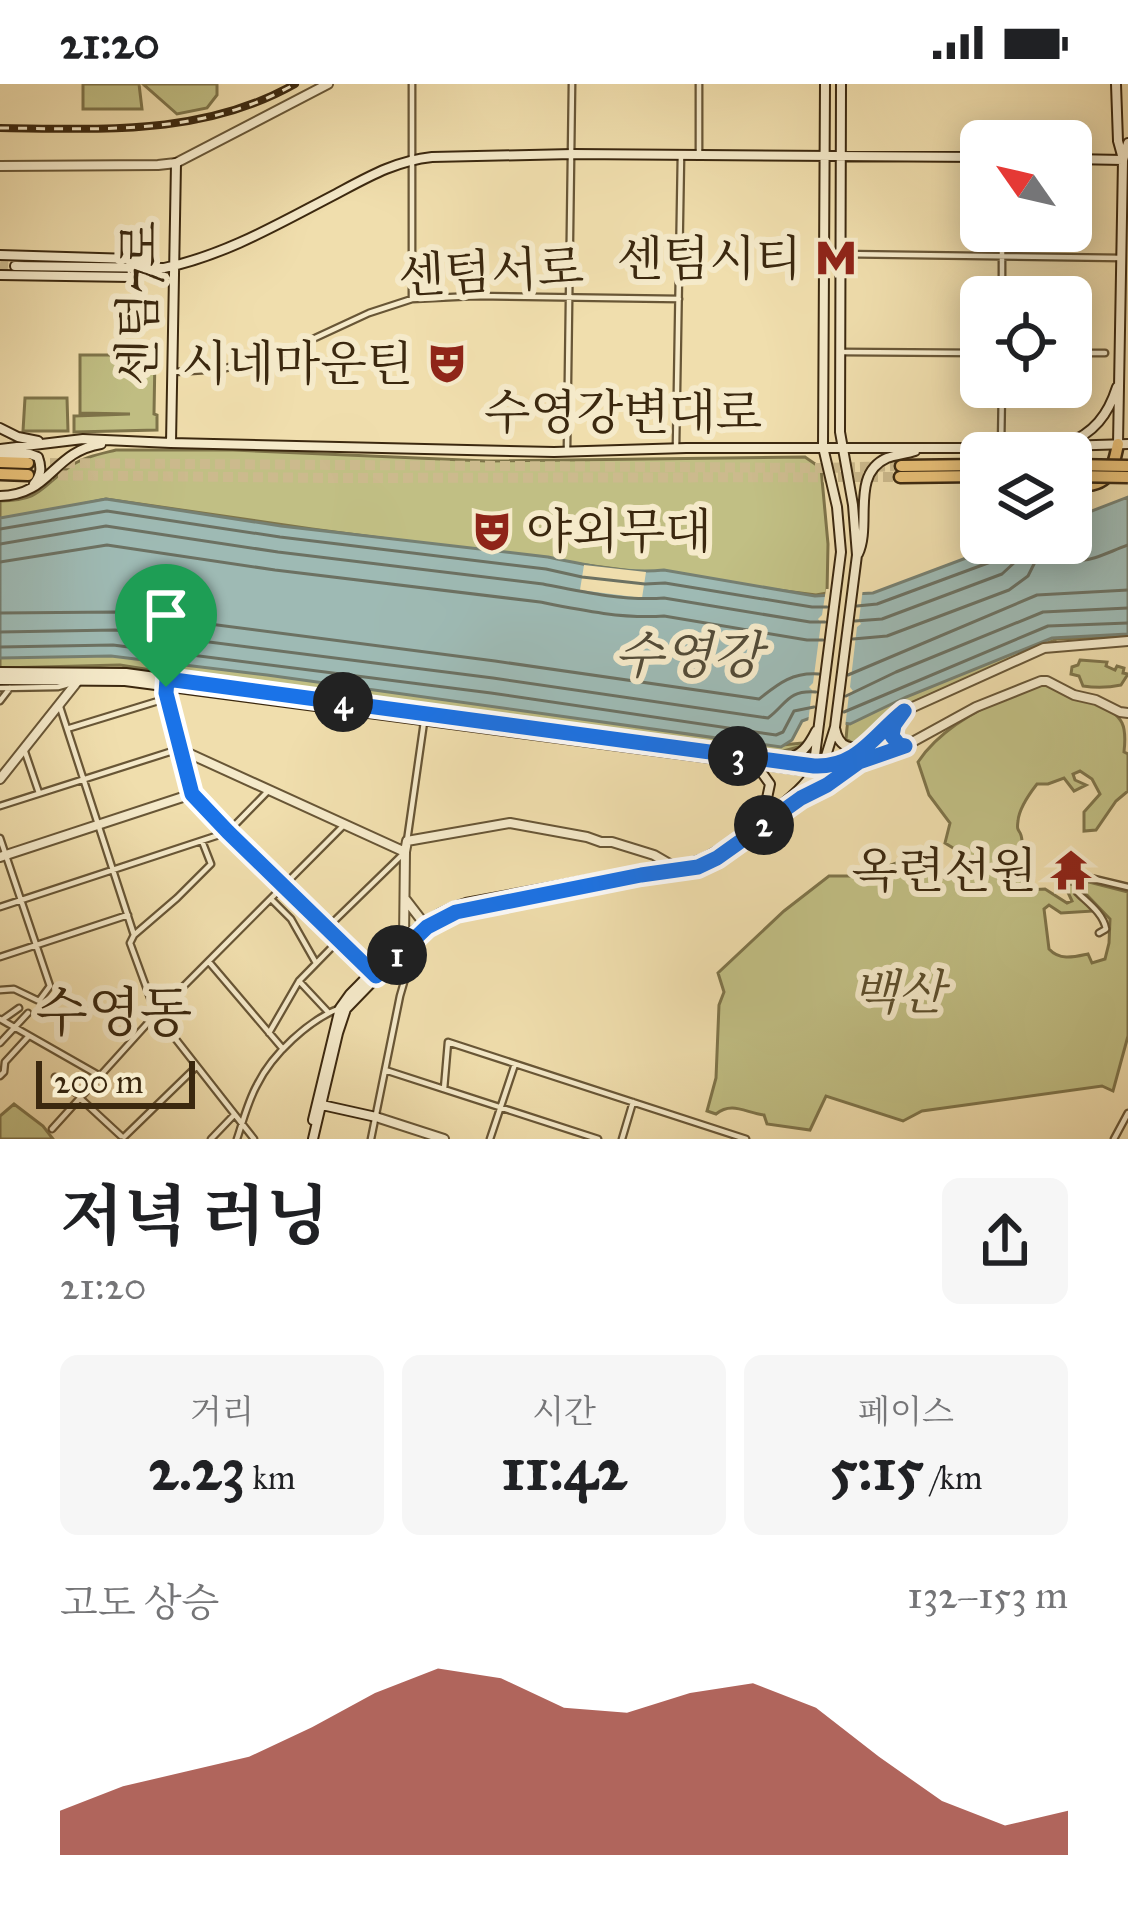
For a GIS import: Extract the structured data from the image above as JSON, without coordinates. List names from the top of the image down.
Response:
{
  "streets": {
    "main road": ["센텀7로", "수영강변대로"],
    "street": ["센텀서로"]
  },
  "crossings": [
    ["센텀서로", "센텀7로"],
    ["센텀7로", "수영강변대로"]
  ],
  "districts": ["수영동"],
  "water": ["수영강"],
  "parks": ["백산"],
  "places": {
    "metro station": ["센텀시티"],
    "theatre": ["시네마운틴", "야외무대"],
    "temple": ["옥련선원"]
  },
  "scale_bar": "200 m",
  "north": "top left",
  "page": {
    "status": "21:20",
    "pins": [
      "4",
      "3",
      "2",
      "1"
    ],
    "scale": "200 m",
    "heading": ["저녁 러닝", "21:20"],
    "stats": [
      ["거리", "2.23 km"],
      ["시간", "11:42"],
      ["페이스", "5:15 /km"]
    ],
    "chart": ["고도 상승", "132–153 m"]
  }
}
